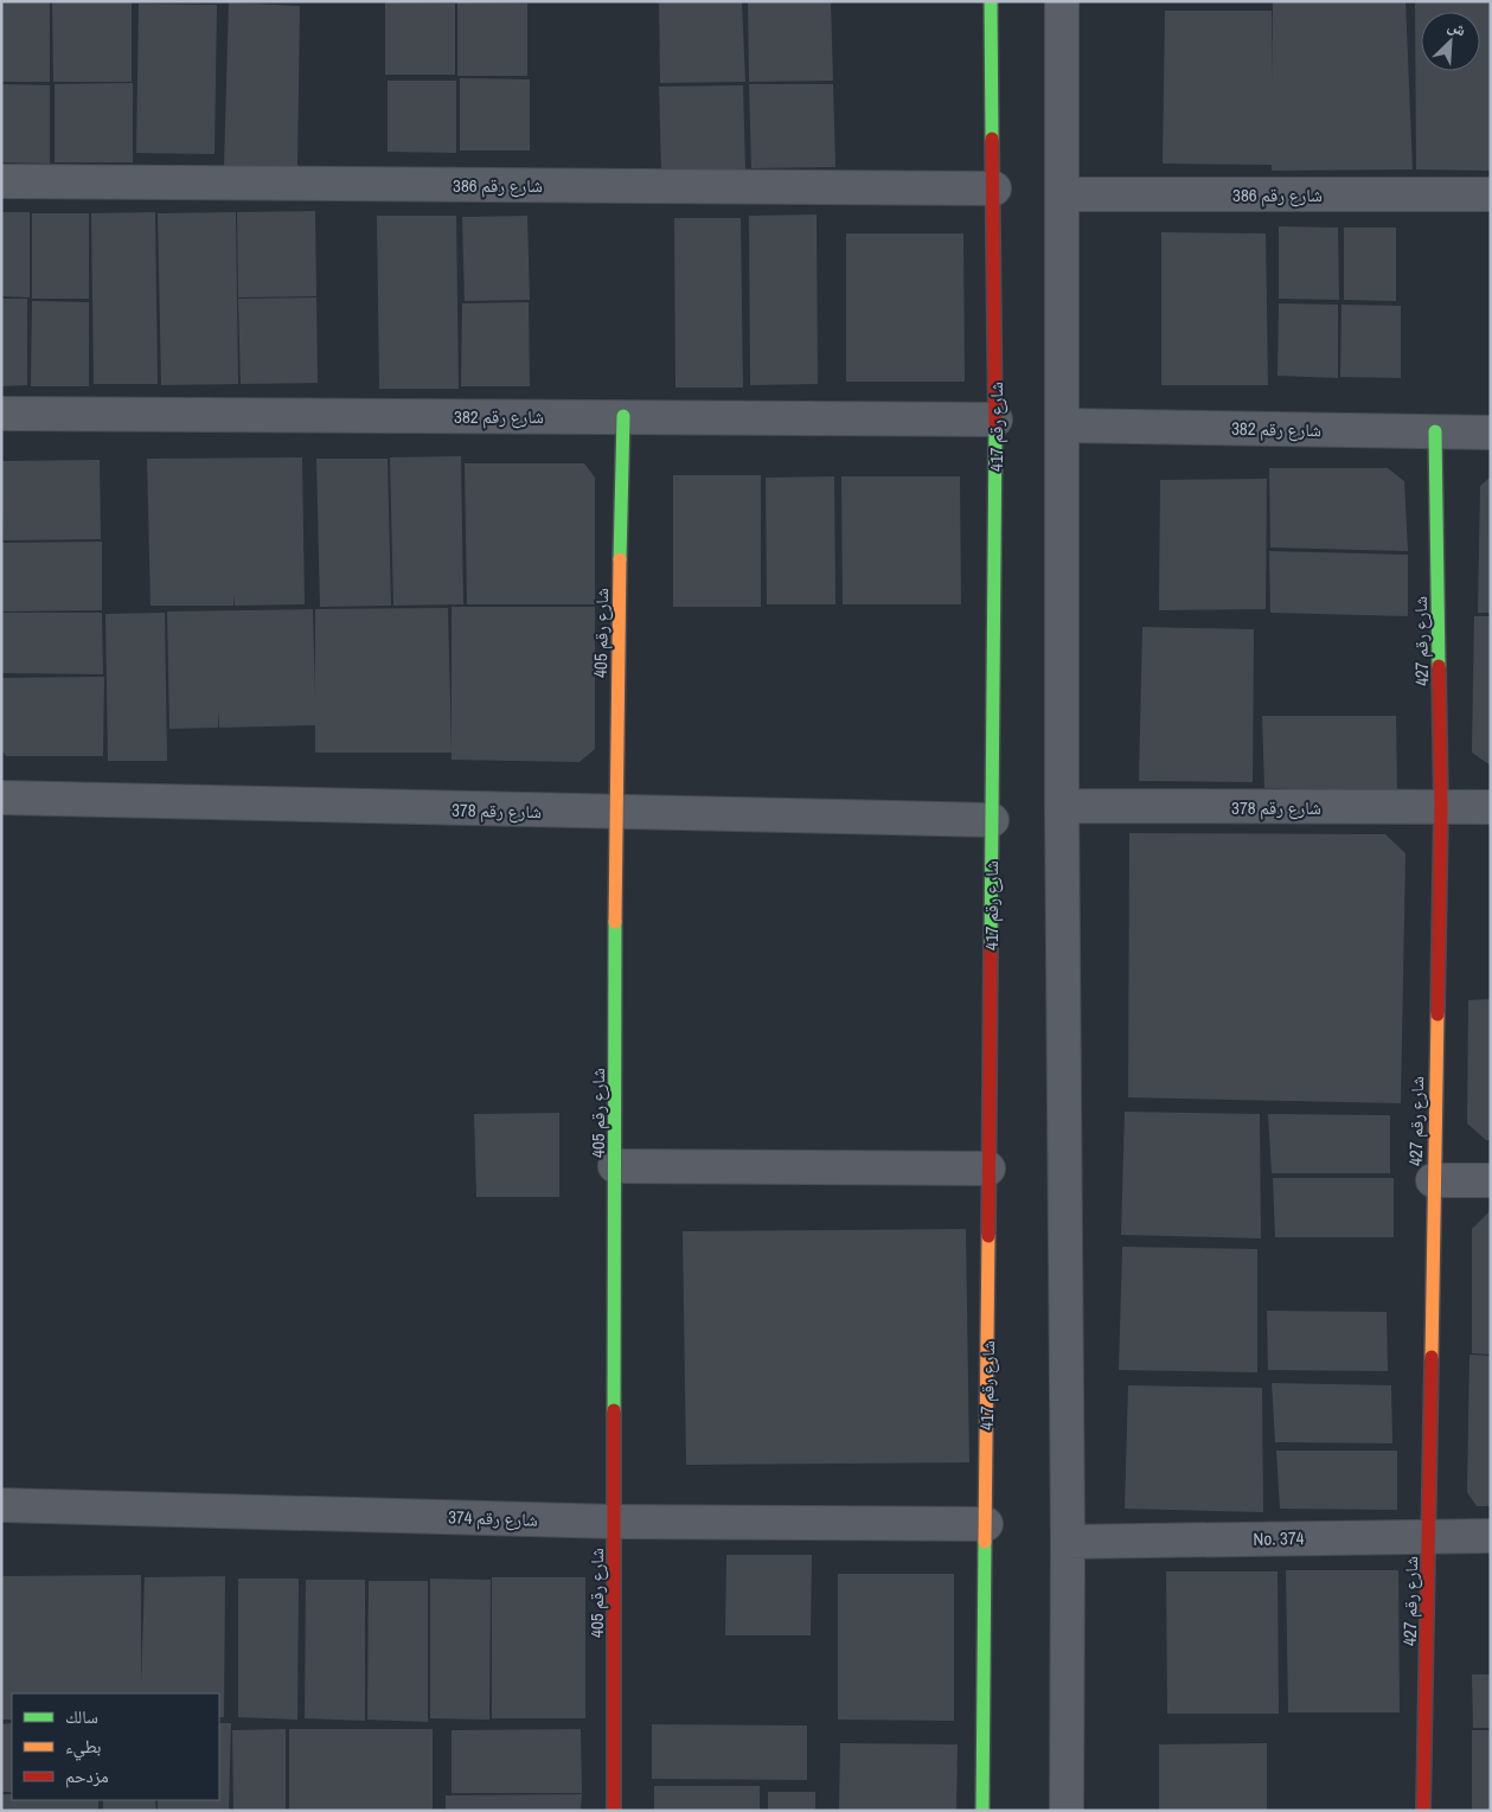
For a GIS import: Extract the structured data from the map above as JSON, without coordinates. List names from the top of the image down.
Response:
{
  "streets": {
    "street": [
      "شارع رقم 386",
      "شارع رقم 382",
      "شارع رقم 417",
      "شارع رقم 405",
      "شارع رقم 427",
      "شارع رقم 378",
      "شارع رقم 374",
      "No. 374"
    ]
  },
  "crossings": [
    ["شارع رقم 386", "شارع رقم 417"],
    ["شارع رقم 382", "شارع رقم 417"],
    ["شارع رقم 382", "شارع رقم 405"],
    ["شارع رقم 382", "شارع رقم 427"],
    ["شارع رقم 417", "شارع رقم 378"],
    ["شارع رقم 417", "شارع رقم 374"],
    ["شارع رقم 405", "شارع رقم 378"],
    ["شارع رقم 405", "شارع رقم 374"],
    ["شارع رقم 427", "شارع رقم 378"],
    ["شارع رقم 427", "No. 374"]
  ],
  "legend": ["سالك", "بطيء", "مزدحم"],
  "north": "top right"
}
